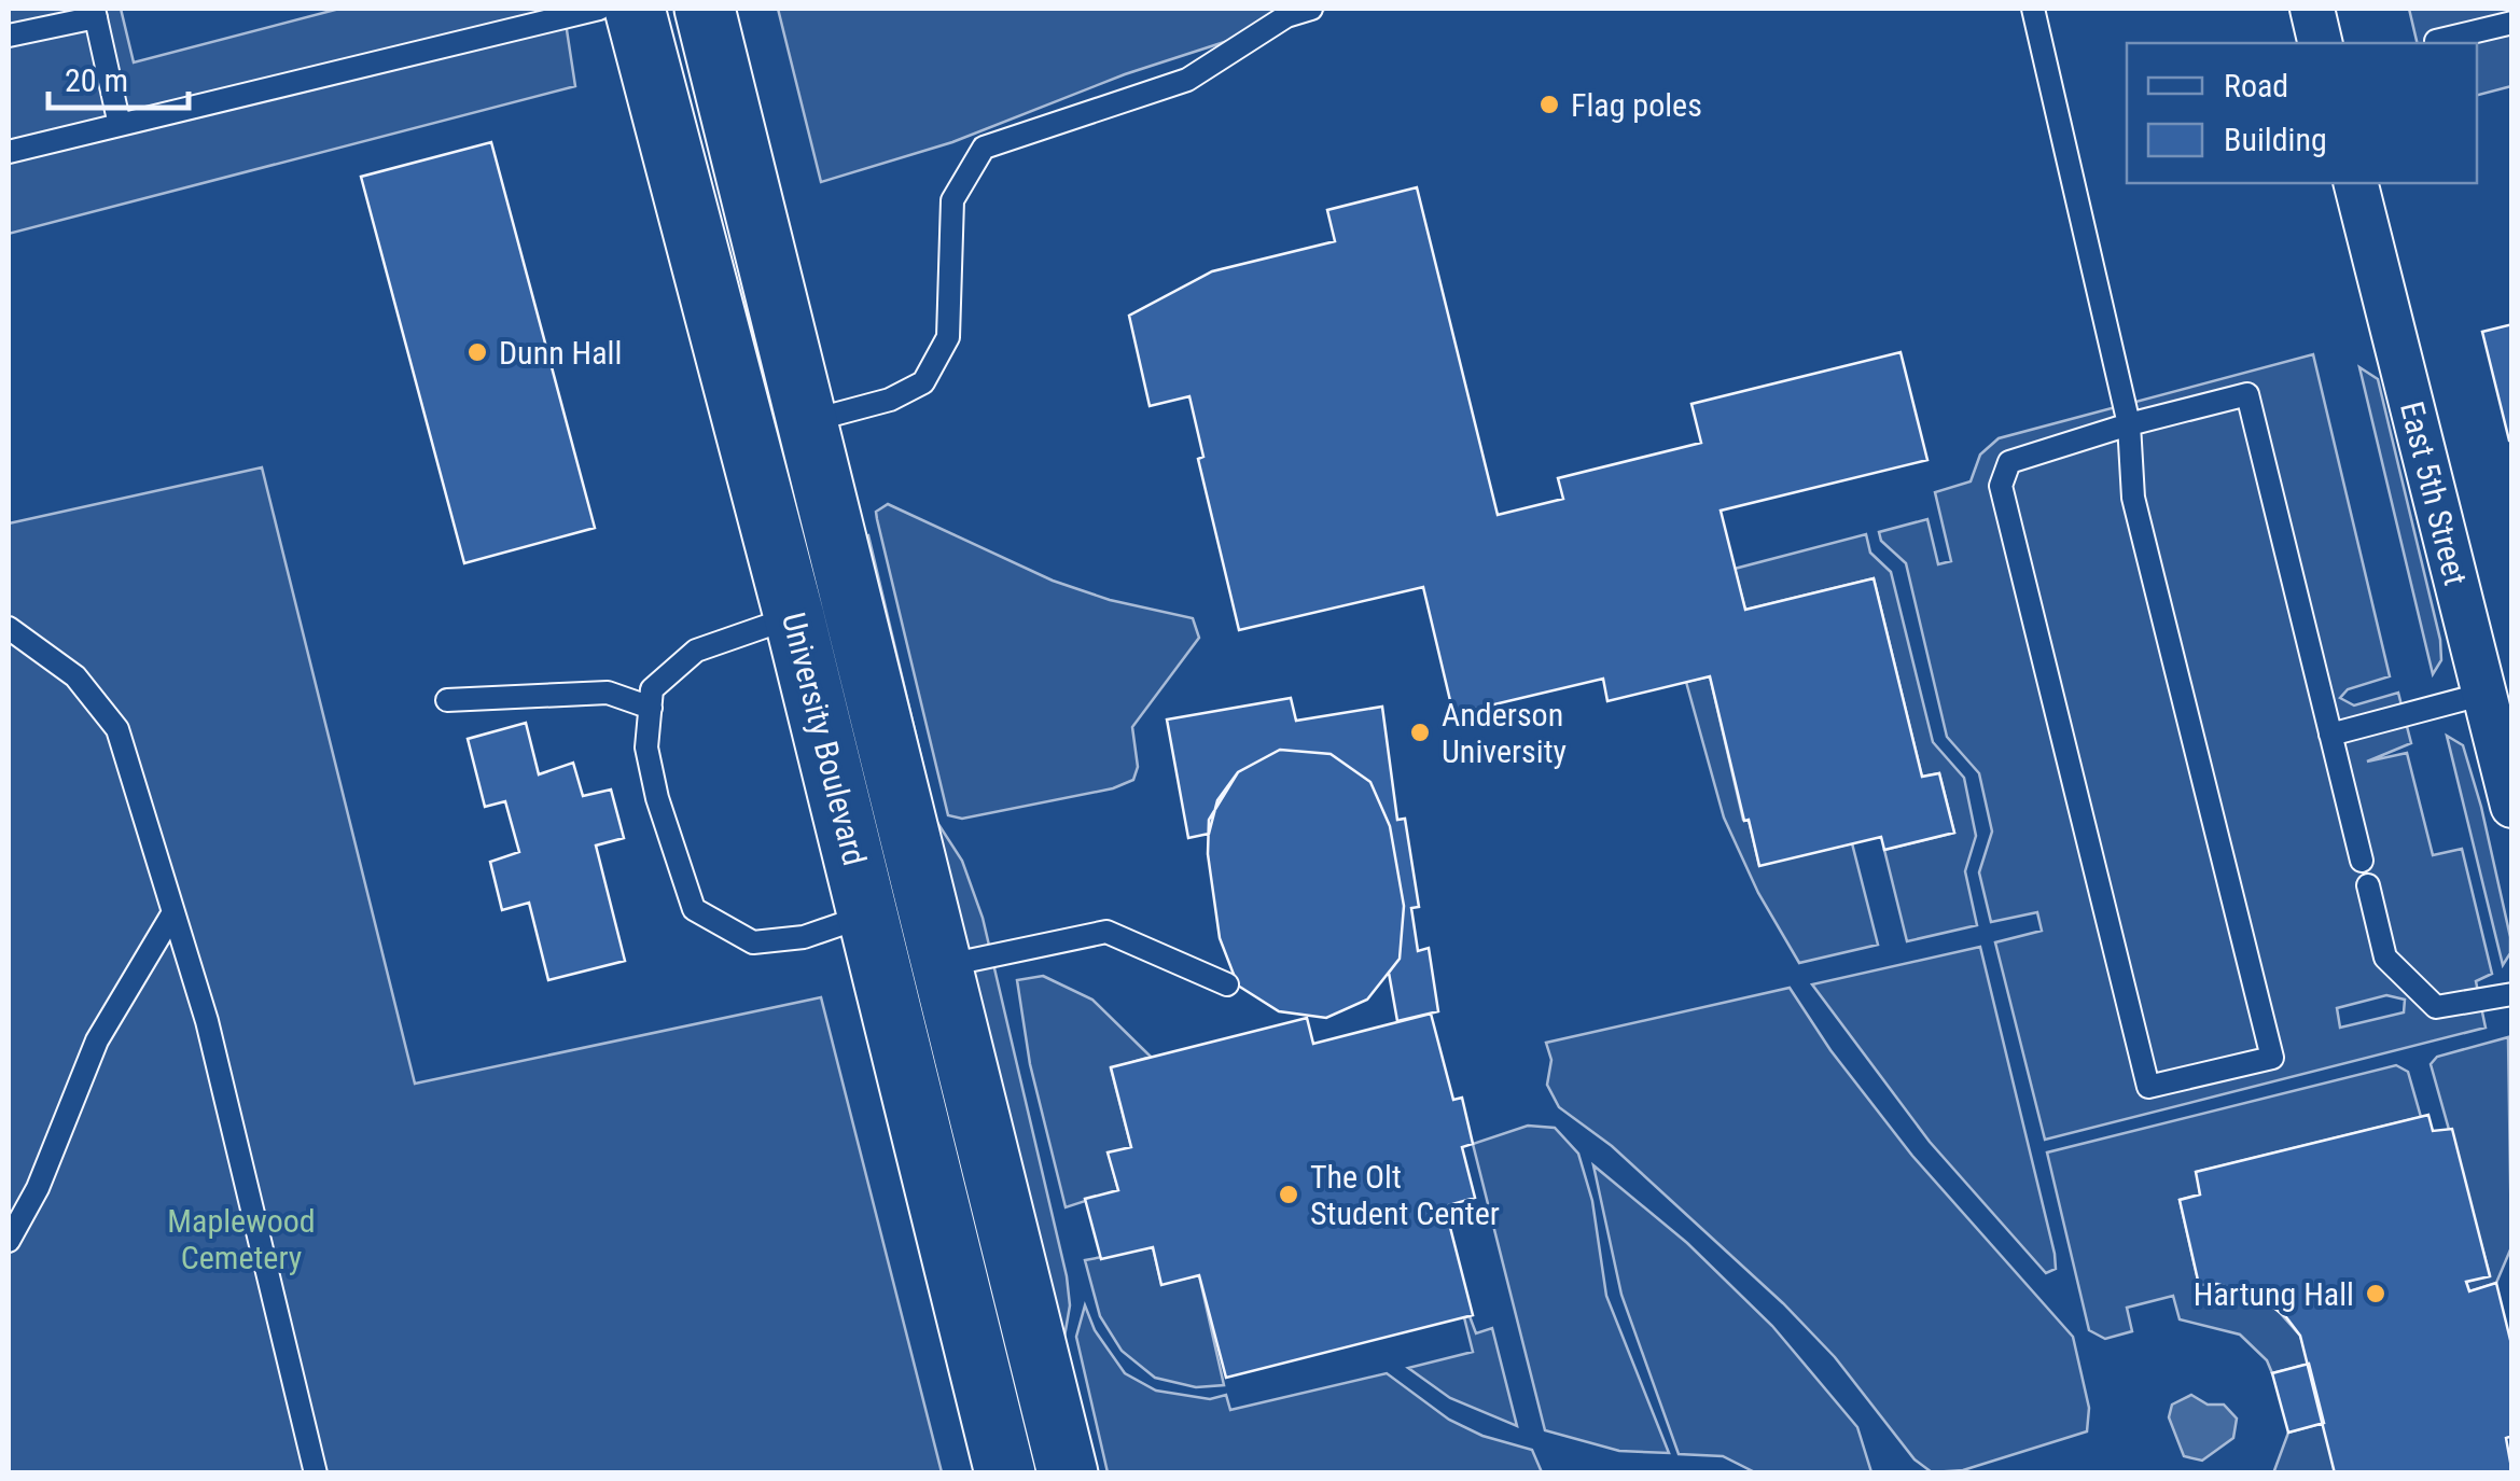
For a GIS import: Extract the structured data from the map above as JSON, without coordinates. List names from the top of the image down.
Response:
{
  "streets": {
    "main road": ["University Boulevard"],
    "street": ["East 5th Street"]
  },
  "parks": ["Maplewood Cemetery"],
  "places": [
    "Flag poles",
    "Dunn Hall",
    "Anderson University",
    "The Olt Student Center",
    "Hartung Hall"
  ],
  "legend": ["Road", "Building"],
  "scale_bar": "20 m"
}
